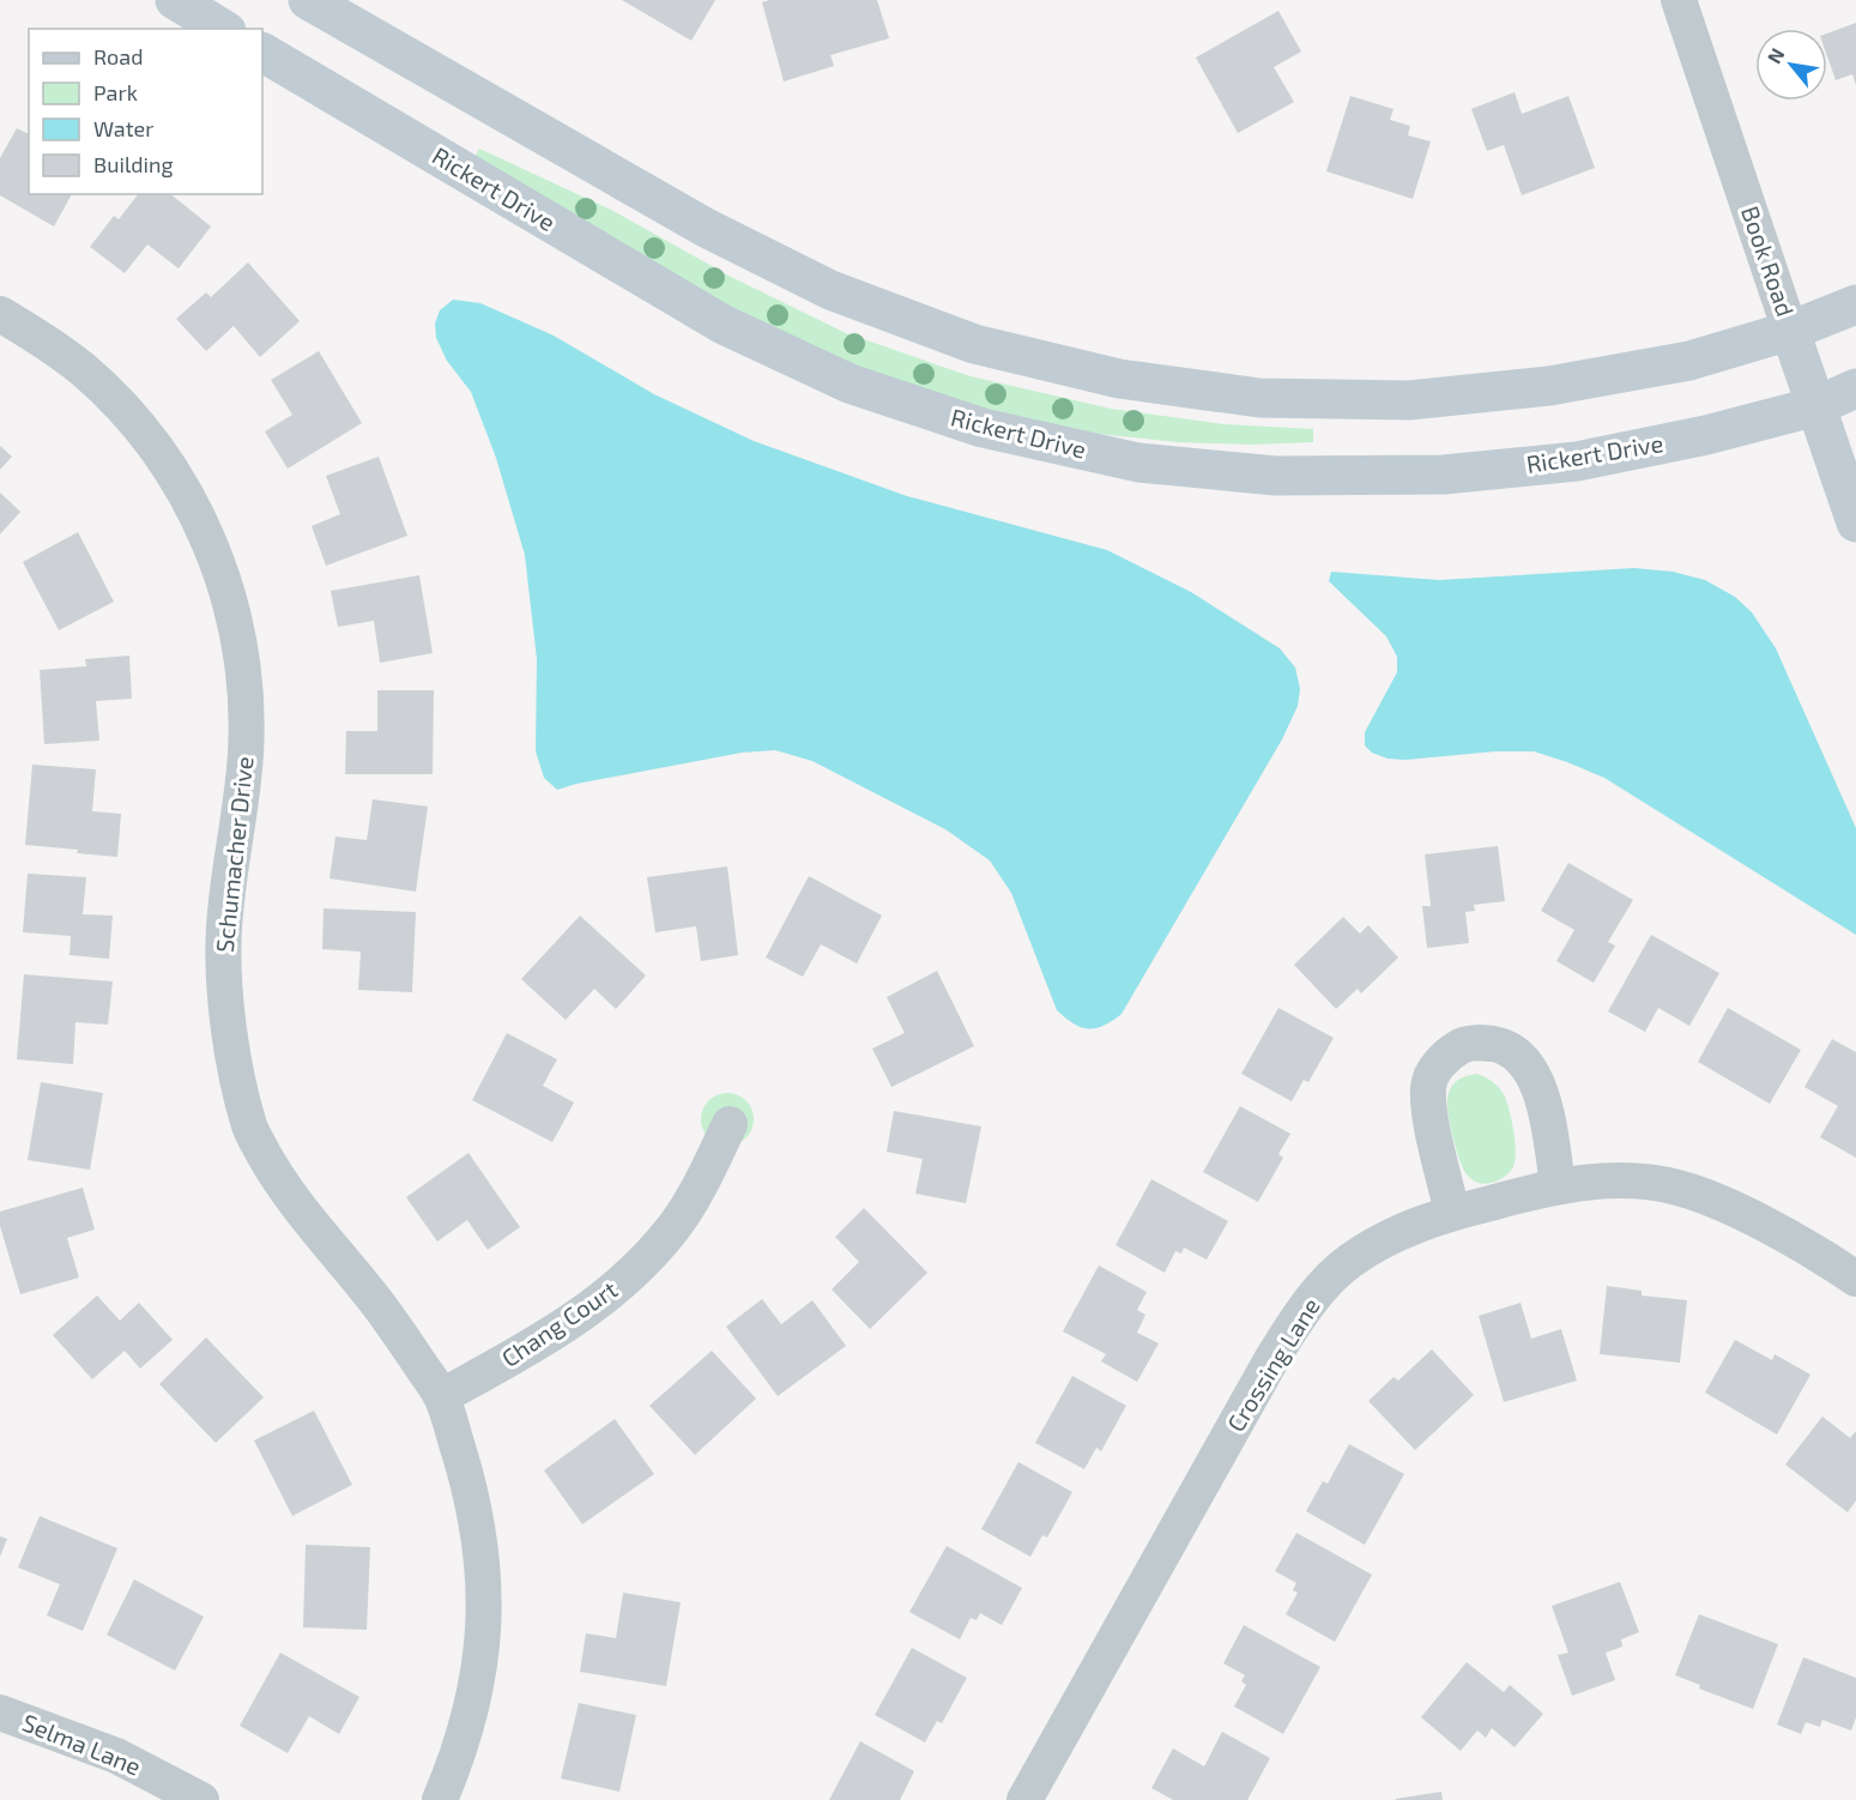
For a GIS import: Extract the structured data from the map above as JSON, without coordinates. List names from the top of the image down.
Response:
{
  "streets": {
    "street": [
      "Rickert Drive",
      "Book Road",
      "Schumacher Drive",
      "Chang Court",
      "Crossing Lane",
      "Selma Lane"
    ]
  },
  "crossings": [
    ["Rickert Drive", "Book Road"],
    ["Schumacher Drive", "Chang Court"]
  ],
  "legend": [
    "Road",
    "Park",
    "Water",
    "Building"
  ],
  "north": "top left"
}
